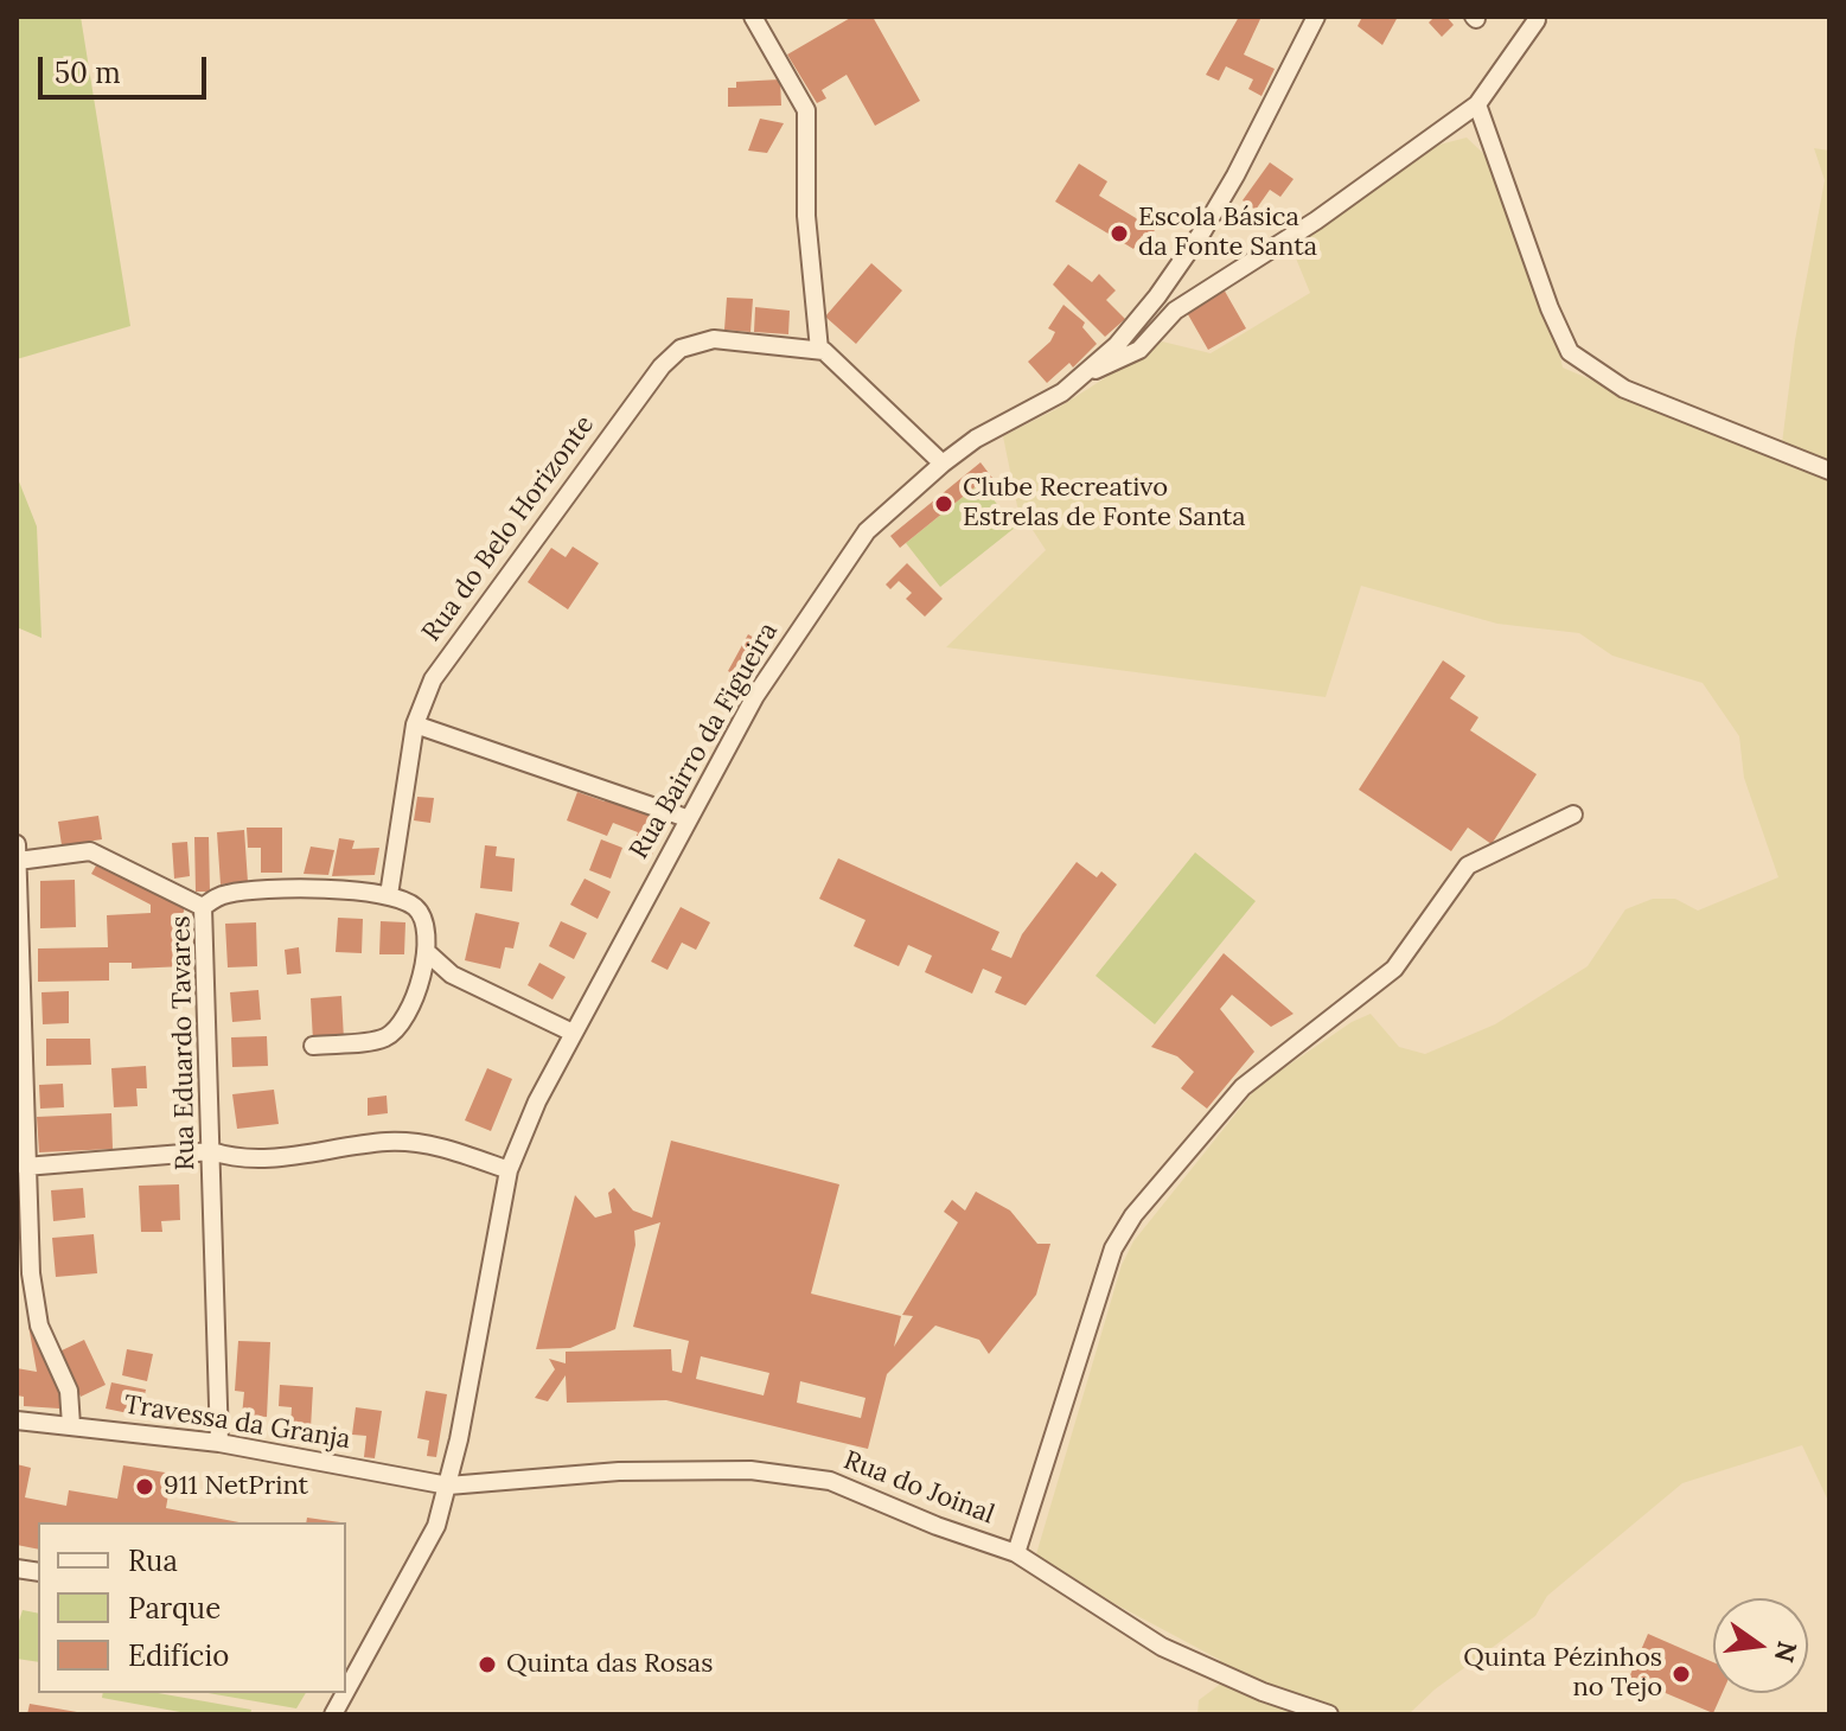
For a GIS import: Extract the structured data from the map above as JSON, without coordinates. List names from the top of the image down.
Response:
{
  "streets": {
    "street": [
      "Rua do Belo Horizonte",
      "Rua Bairro da Figueira",
      "Rua Eduardo Tavares",
      "Travessa da Granja",
      "Rua do Joinal"
    ]
  },
  "crossings": [
    ["Rua do Belo Horizonte", "Rua Eduardo Tavares"],
    ["Rua Bairro da Figueira", "Travessa da Granja"],
    ["Rua Bairro da Figueira", "Rua do Joinal"],
    ["Rua Eduardo Tavares", "Travessa da Granja"],
    ["Travessa da Granja", "Rua do Joinal"]
  ],
  "places": [
    "Escola Básica da Fonte Santa",
    "Clube Recreativo Estrelas de Fonte Santa",
    "911 NetPrint",
    "Quinta das Rosas",
    "Quinta Pézinhos no Tejo"
  ],
  "legend": ["Rua", "Parque", "Edifício"],
  "scale_bar": "50 m",
  "north": "right"
}
